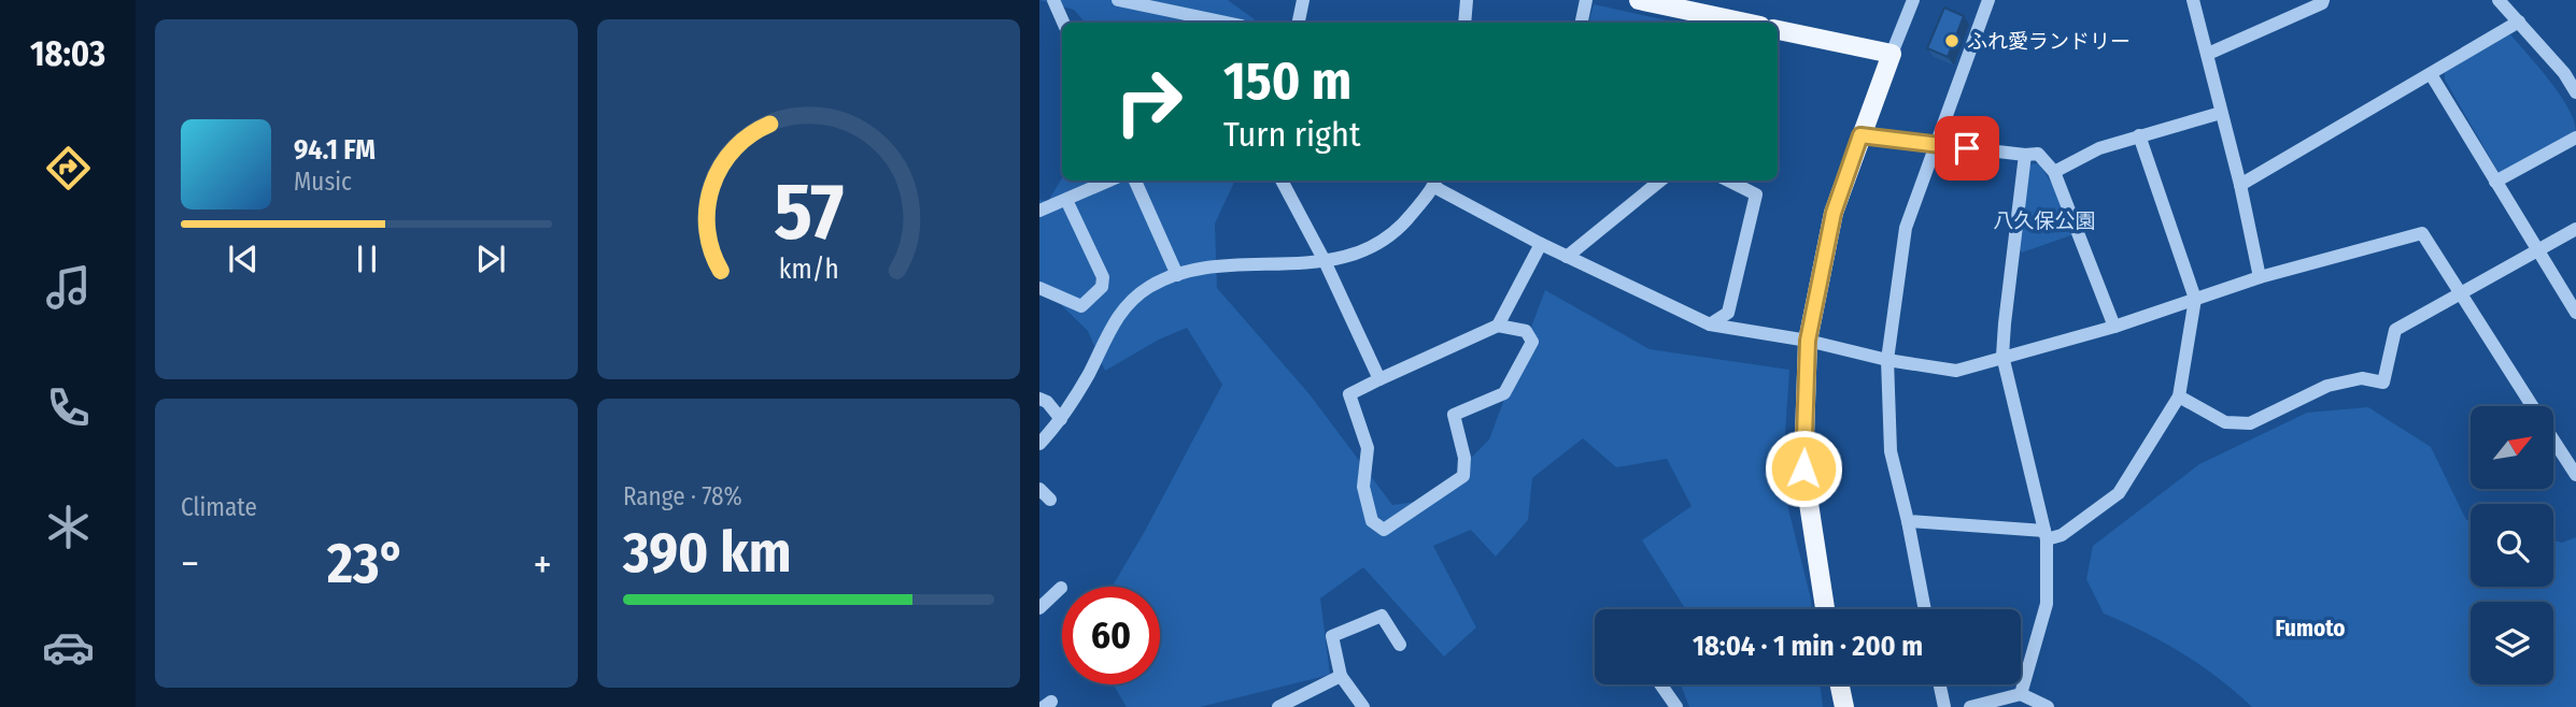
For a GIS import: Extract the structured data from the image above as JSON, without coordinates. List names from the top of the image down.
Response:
{
  "districts": ["Fumoto"],
  "parks": ["八久保公園"],
  "places": ["ふれ愛ランドリー"],
  "north": "top right",
  "page": {
    "tabs": "18:03",
    "turn": ["150 m", "Turn right"],
    "song": ["94.1 FM", "Music"],
    "tile": [
      "Climate",
      ["Range · 78%", "390 km"]
    ],
    "heat": ["−", "23°", "+"],
    "limit": "60",
    "trip": "18:04 · 1 min · 200 m",
    "gauge": ["57", "km/h"]
  }
}
